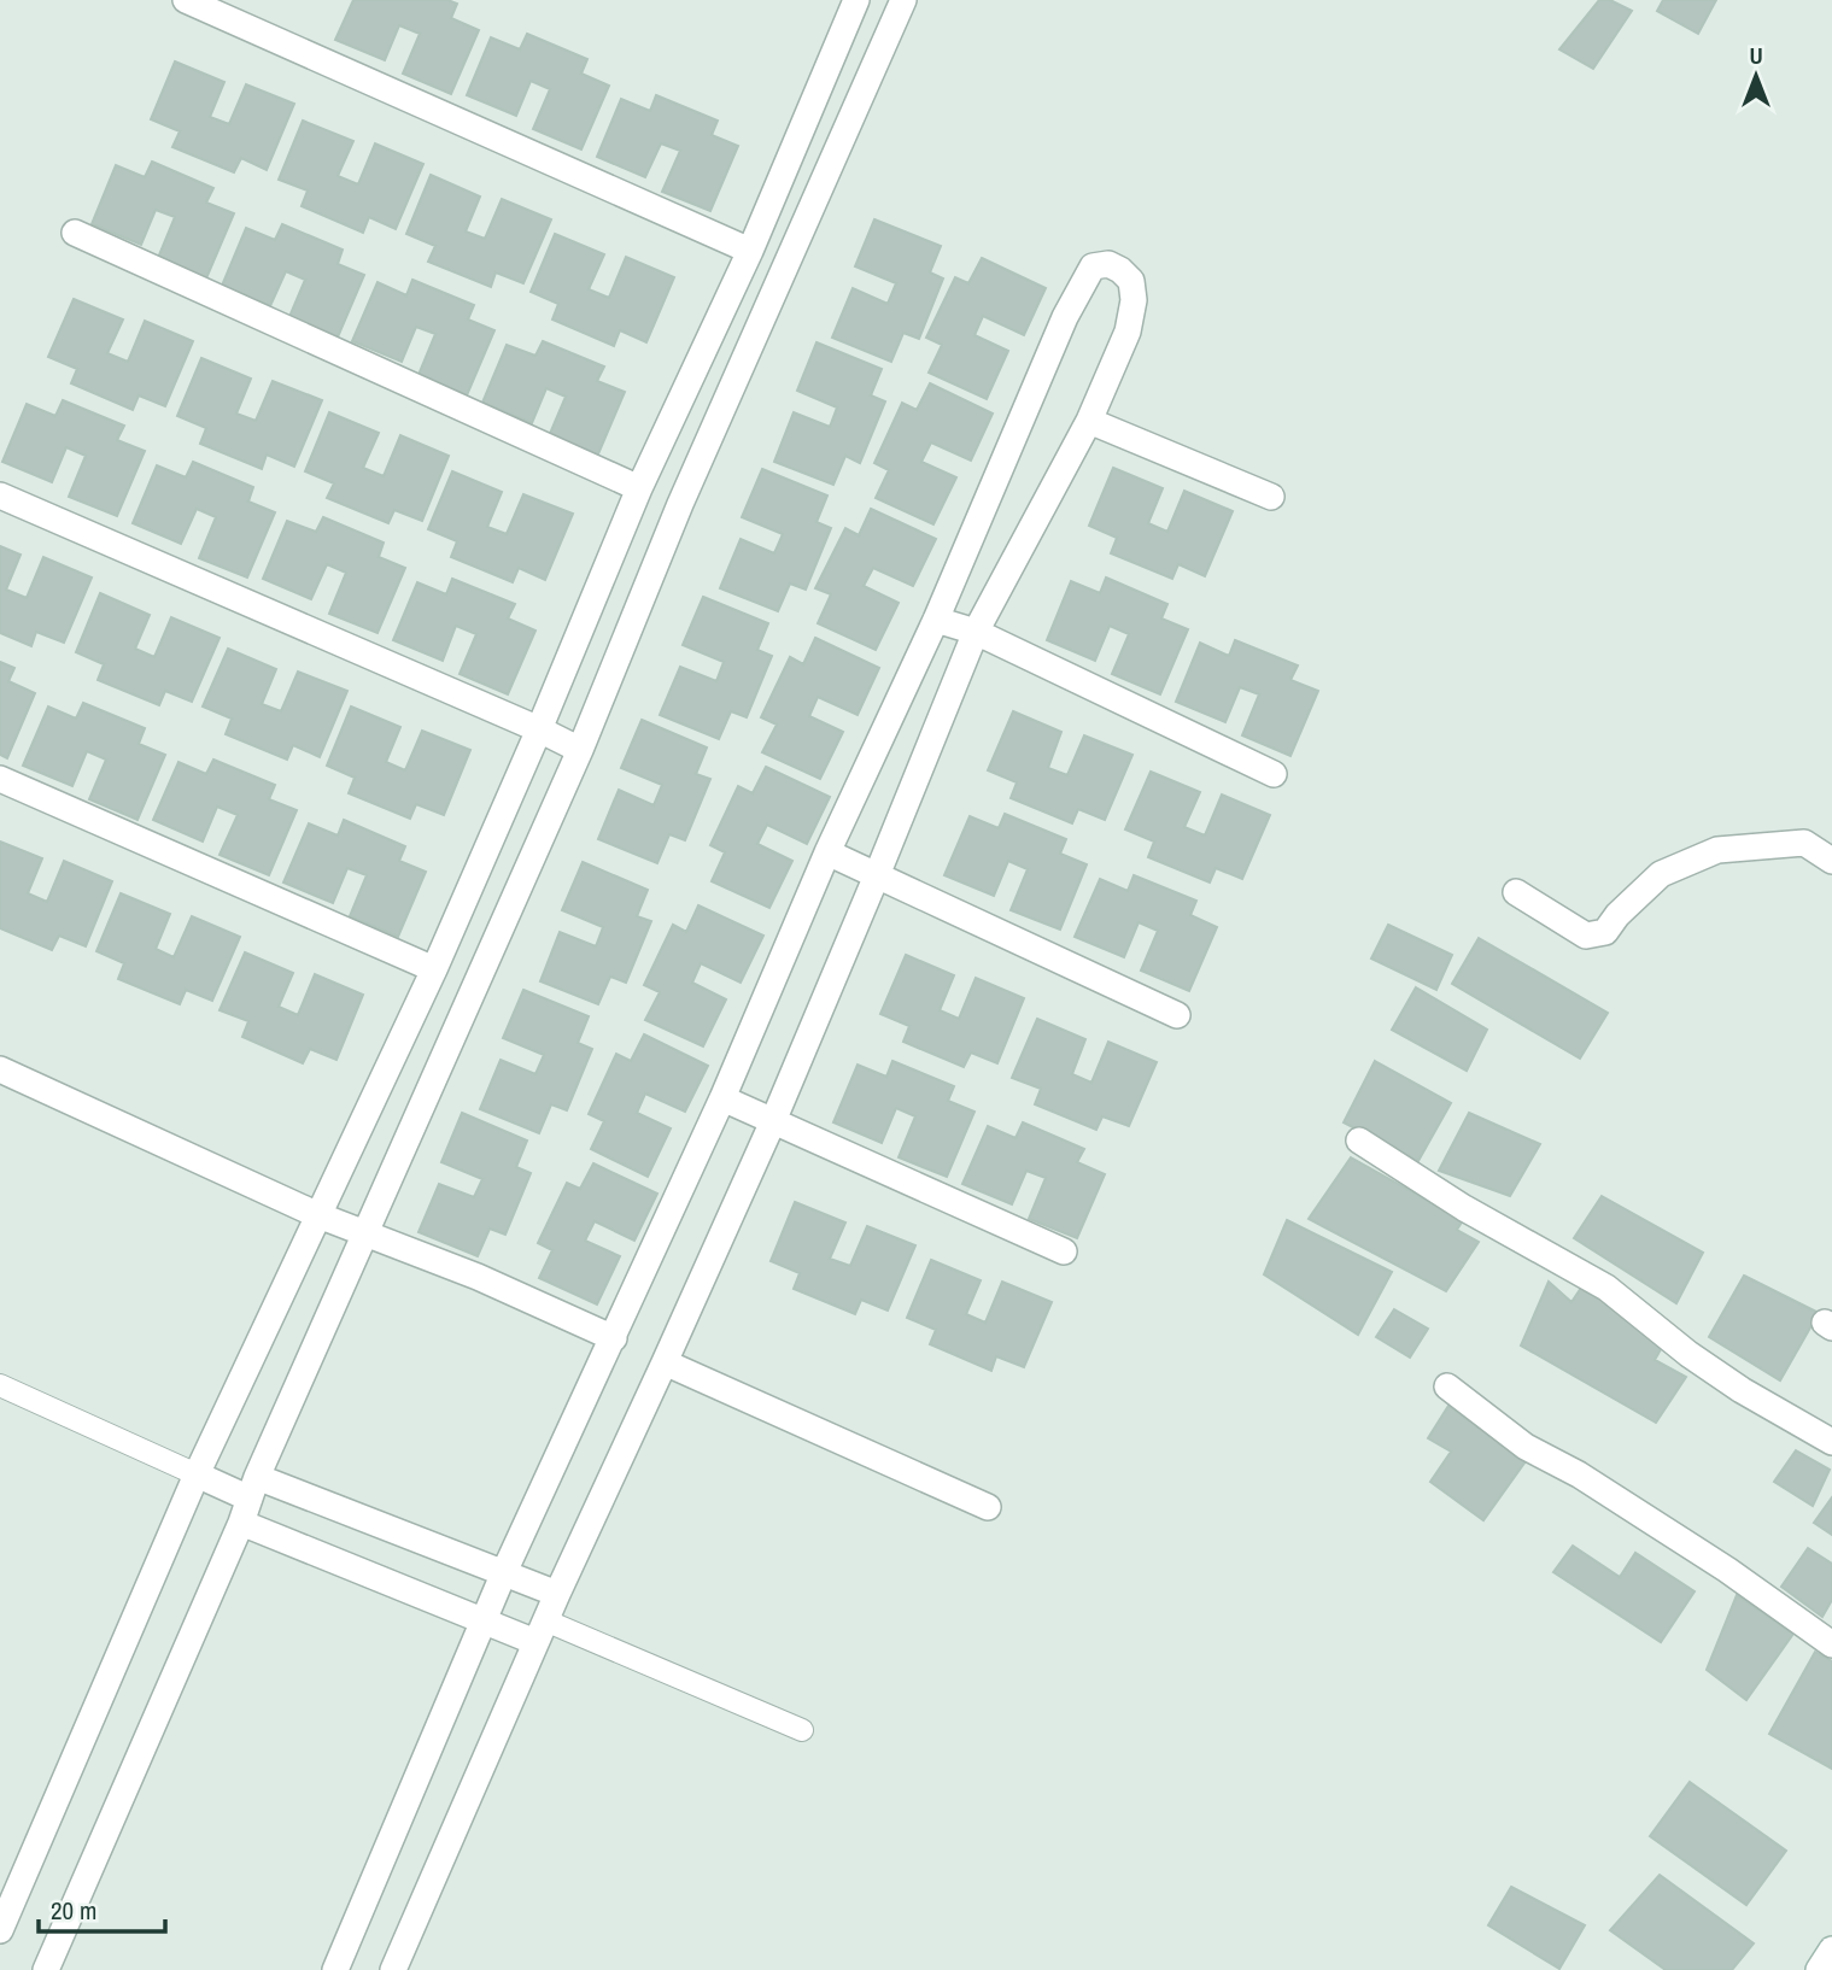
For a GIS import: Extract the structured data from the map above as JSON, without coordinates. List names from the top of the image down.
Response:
{
  "scale_bar": "20 m",
  "north": "top"
}
